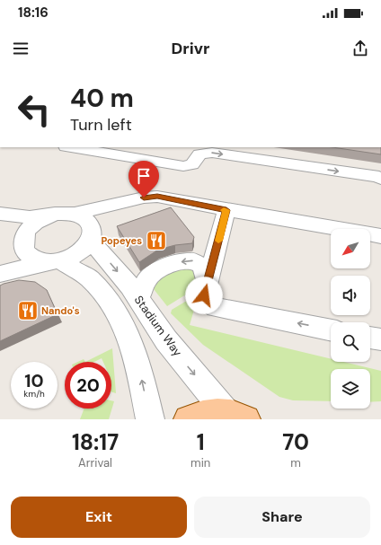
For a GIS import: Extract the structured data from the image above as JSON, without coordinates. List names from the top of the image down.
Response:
{
  "streets": {
    "lane": ["Stadium Way"]
  },
  "places": {
    "restaurant": ["Popeyes", "Nando's"]
  },
  "north": "bottom left",
  "page": {
    "status": "18:16",
    "header": "Drivr",
    "turn": ["40 m", "Turn left"],
    "speed": "10 km/h",
    "limit": "20",
    "eta": [
      "18:17",
      "Arrival",
      "1",
      "min",
      "70",
      "m"
    ],
    "buttons": ["Exit", "Share"]
  }
}
